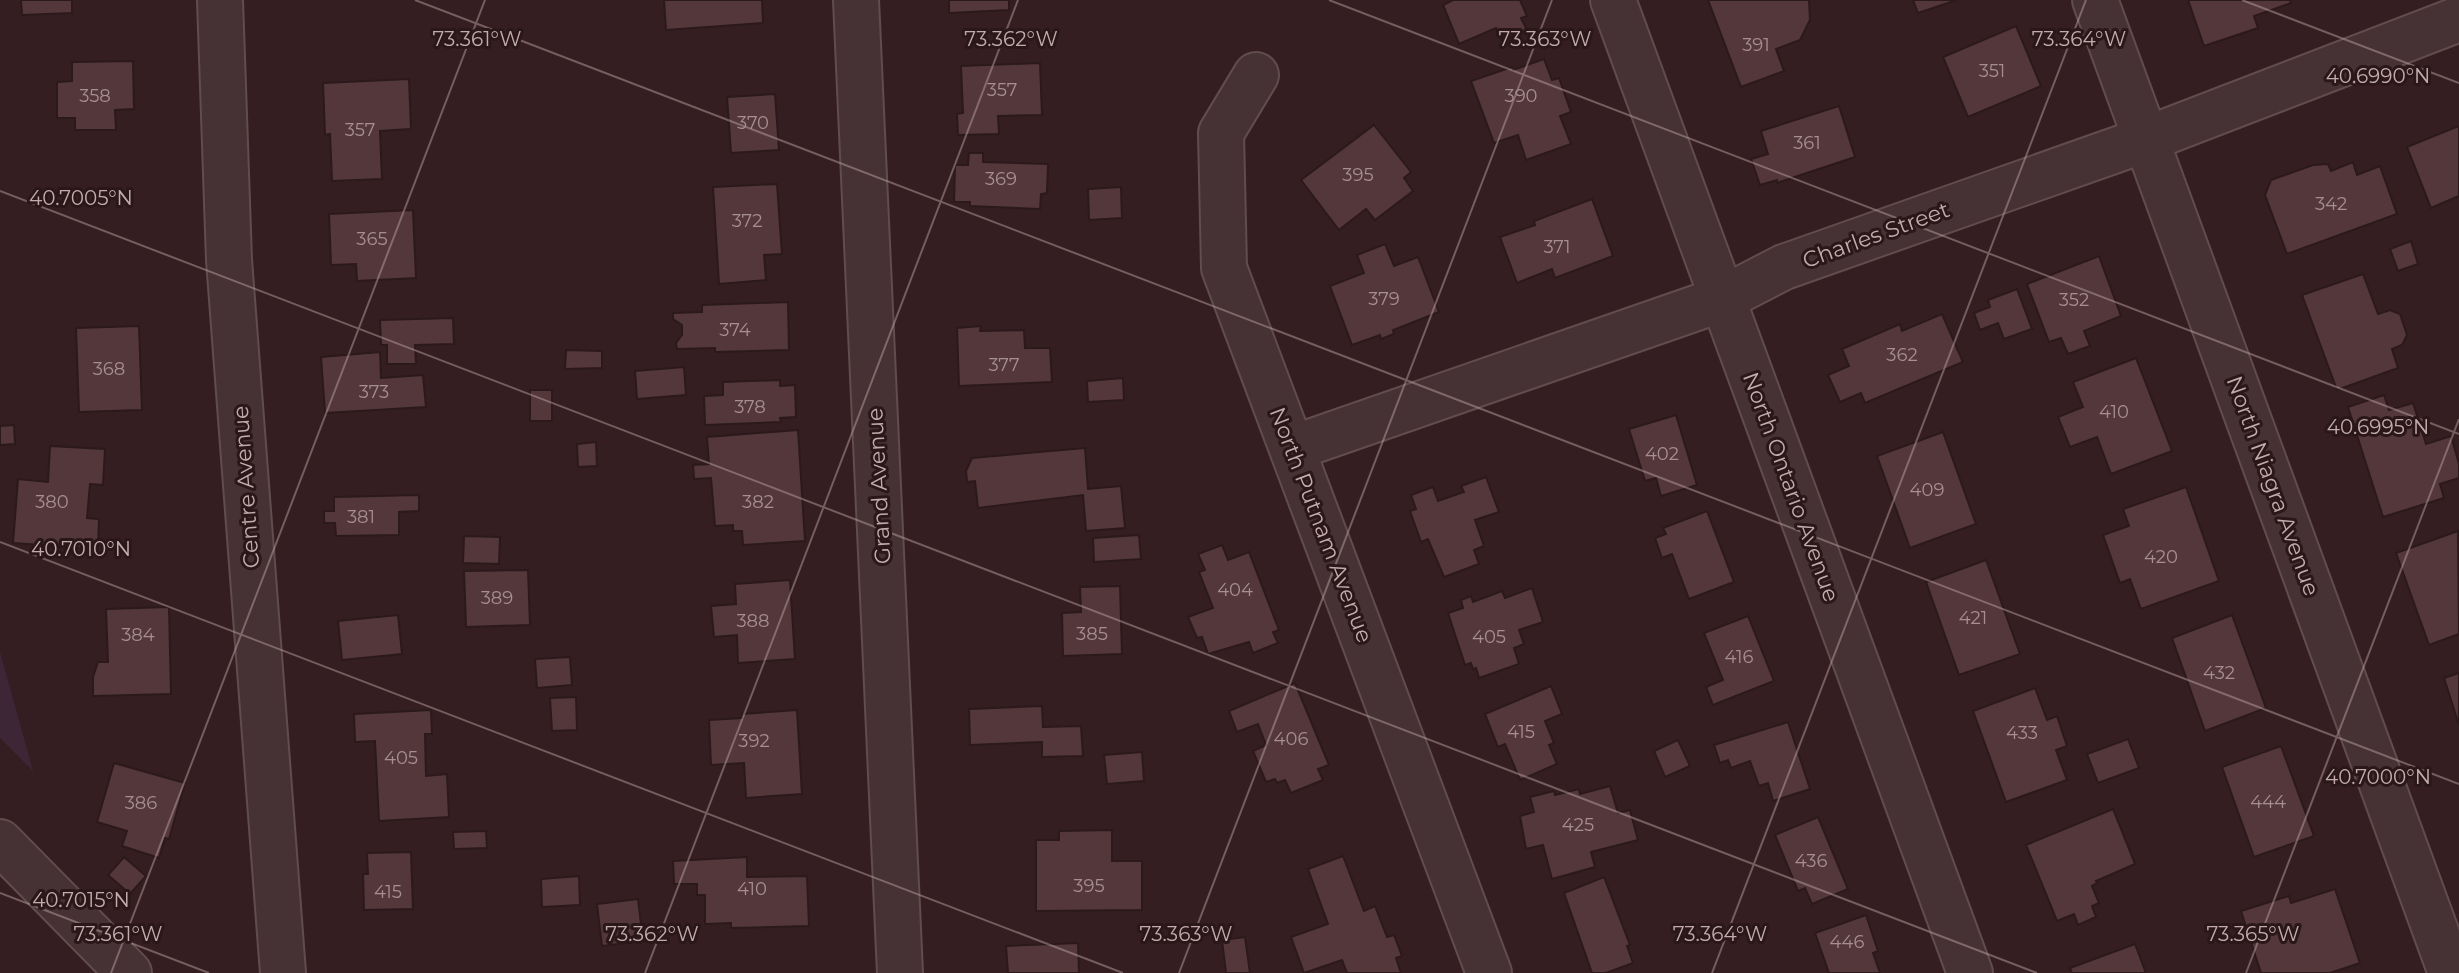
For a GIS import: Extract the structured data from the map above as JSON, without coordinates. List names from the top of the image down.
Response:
{
  "streets": {
    "street": [
      "Charles Street",
      "Grand Avenue",
      "North Niagra Avenue",
      "Centre Avenue",
      "North Ontario Avenue",
      "North Putnam Avenue"
    ]
  },
  "crossings": [
    ["Charles Street", "North Niagra Avenue"],
    ["Charles Street", "North Ontario Avenue"],
    ["Charles Street", "North Putnam Avenue"]
  ],
  "house_numbers": [
    "391",
    "351",
    "357",
    "358",
    "390",
    "370",
    "357",
    "361",
    "395",
    "369",
    "342",
    "372",
    "365",
    "371",
    "379",
    "352",
    "374",
    "362",
    "377",
    "368",
    "373",
    "378",
    "410",
    "402",
    "409",
    "380",
    "382",
    "381",
    "420",
    "404",
    "389",
    "421",
    "388",
    "385",
    "384",
    "405",
    "416",
    "432",
    "415",
    "433",
    "406",
    "392",
    "405",
    "444",
    "386",
    "425",
    "436",
    "395",
    "410",
    "415",
    "446"
  ],
  "coordinates": [
    "73.364°W",
    "73.361°W",
    "73.362°W",
    "73.363°W",
    "40.6990°N",
    "40.7005°N",
    "40.6995°N",
    "40.7010°N",
    "40.7000°N",
    "40.7015°N",
    "73.365°W"
  ]
}
